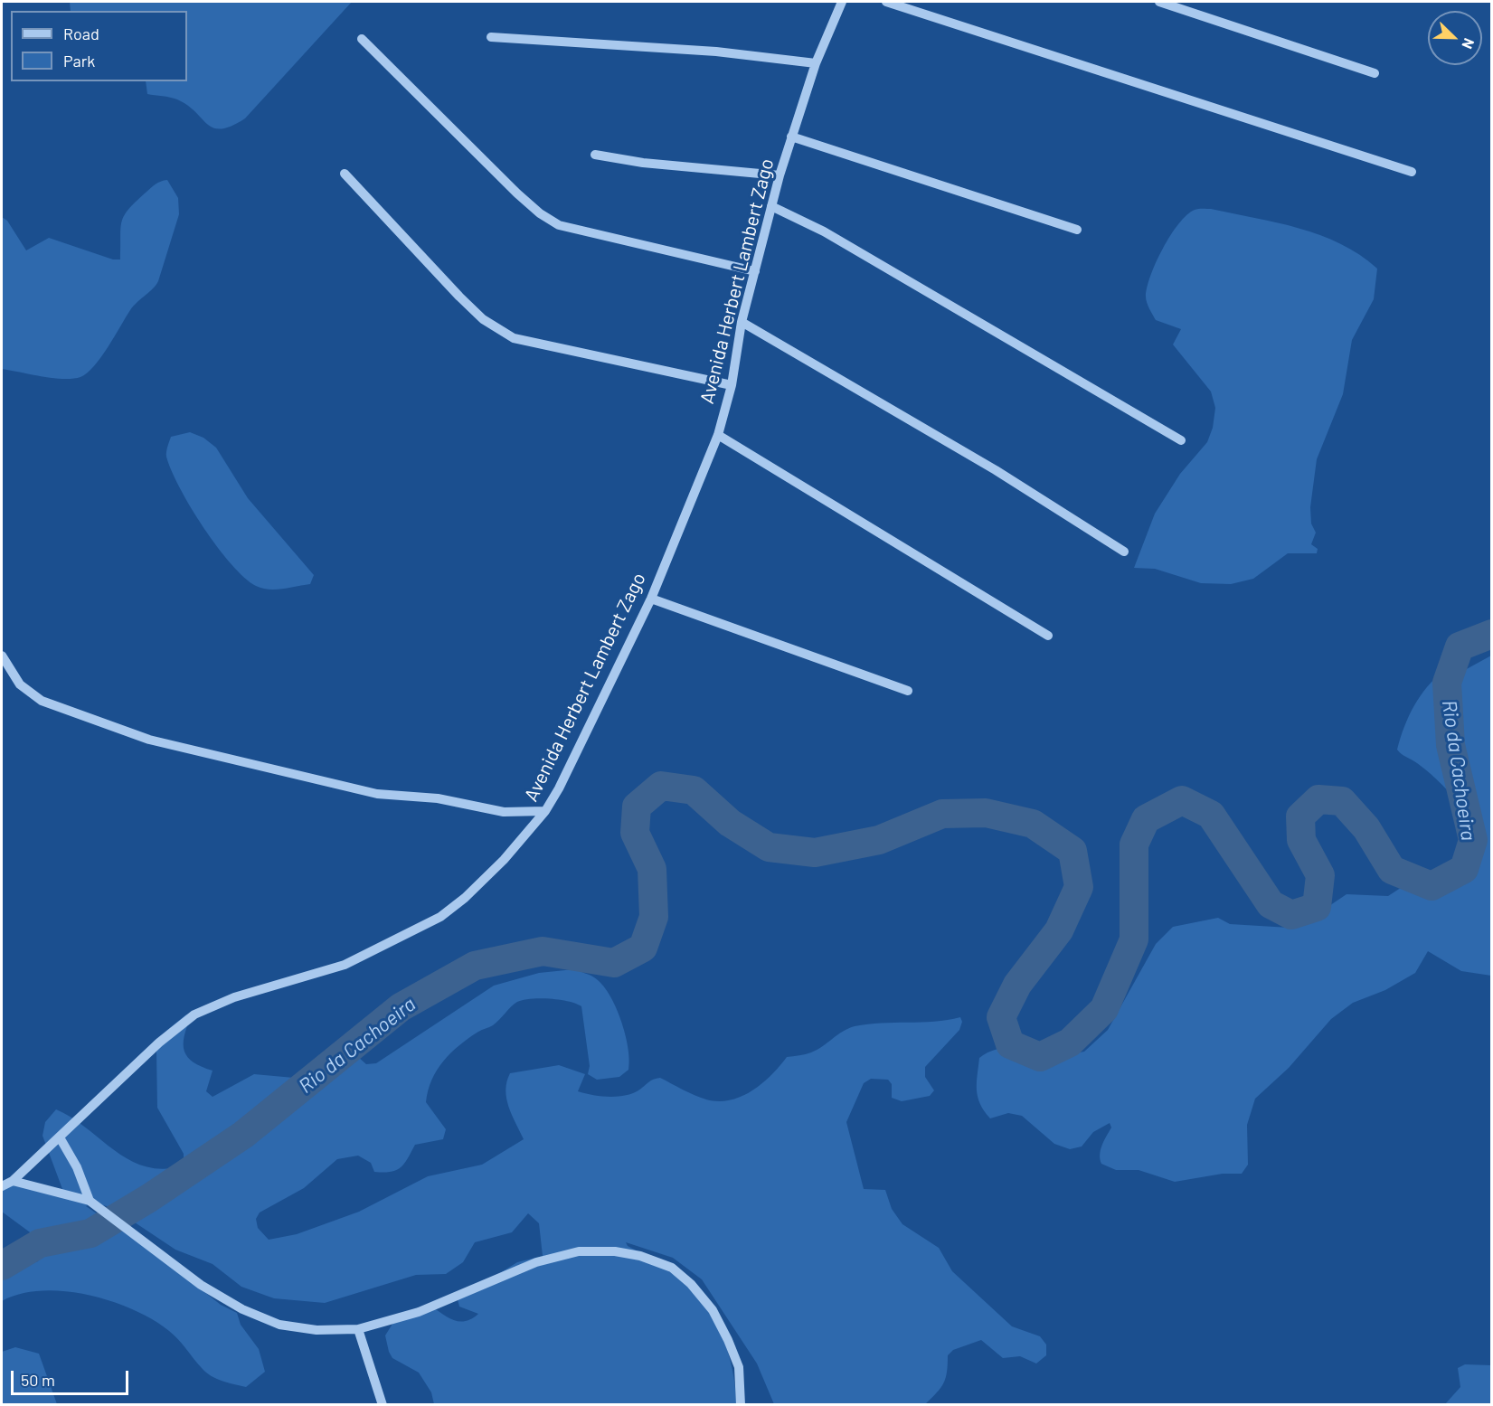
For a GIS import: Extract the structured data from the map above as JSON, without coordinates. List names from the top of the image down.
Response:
{
  "streets": {
    "street": ["Avenida Herbert Lambert Zago"]
  },
  "water": ["Rio da Cachoeira"],
  "legend": ["Road", "Park"],
  "scale_bar": "50 m",
  "north": "bottom right"
}
